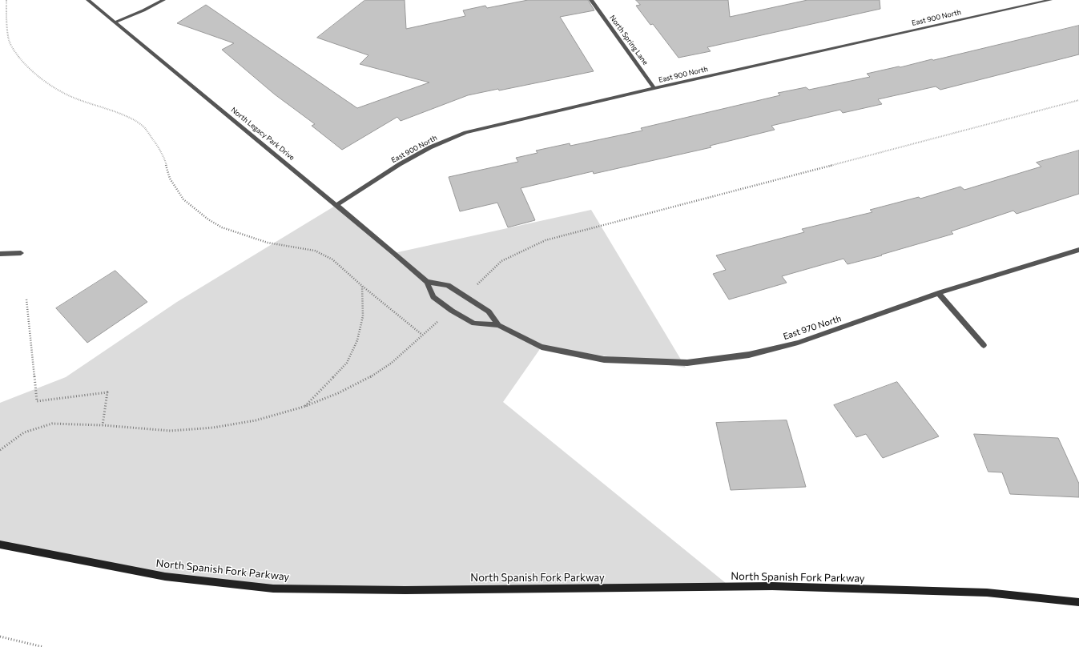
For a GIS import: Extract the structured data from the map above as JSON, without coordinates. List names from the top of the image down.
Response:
{
  "streets": {
    "street": [
      "East 900 North",
      "North Spring Lane",
      "North Legacy Park Drive",
      "East 970 North",
      "North Spanish Fork Parkway"
    ]
  },
  "crossings": [
    ["East 900 North", "North Spring Lane"],
    ["East 900 North", "North Legacy Park Drive"],
    ["North Legacy Park Drive", "East 970 North"]
  ]
}
